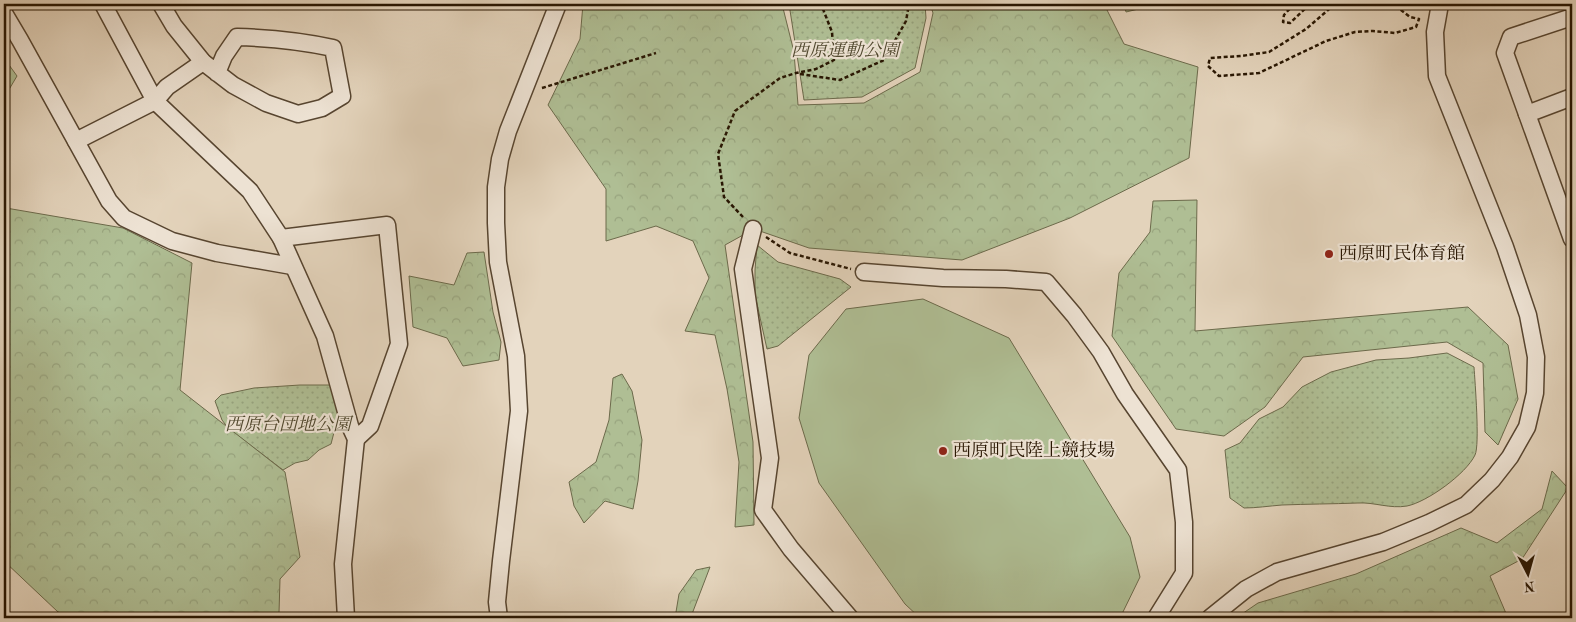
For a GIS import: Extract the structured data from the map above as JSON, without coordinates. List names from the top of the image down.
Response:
{
  "parks": ["西原運動公園", "西原台団地公園"],
  "places": ["西原町民体育館", "西原町民陸上競技場"],
  "north": "bottom"
}
